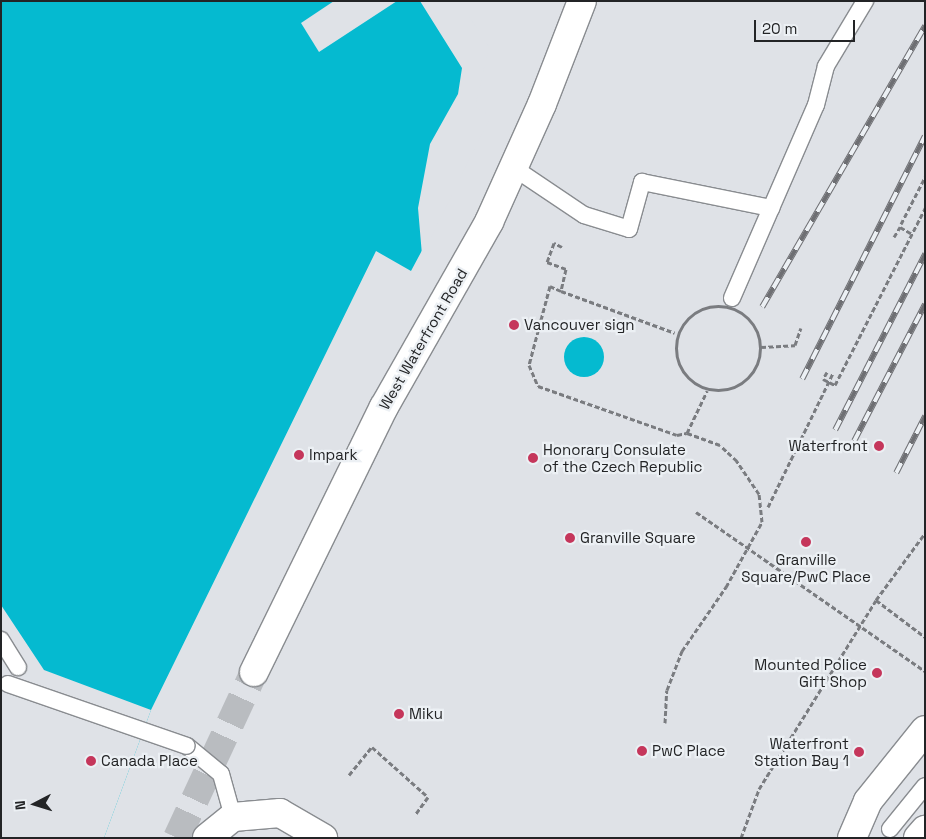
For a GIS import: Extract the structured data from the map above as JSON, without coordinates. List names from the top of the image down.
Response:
{
  "streets": {
    "street": ["West Waterfront Road"]
  },
  "places": [
    "Vancouver sign",
    "Waterfront",
    "Impark",
    "Honorary Consulate of the Czech Republic",
    "Granville Square",
    "Granville Square/PwC Place",
    "Mounted Police Gift Shop",
    "Miku",
    "PwC Place",
    "Waterfront Station Bay 1",
    "Canada Place"
  ],
  "scale_bar": "20 m",
  "north": "left"
}
